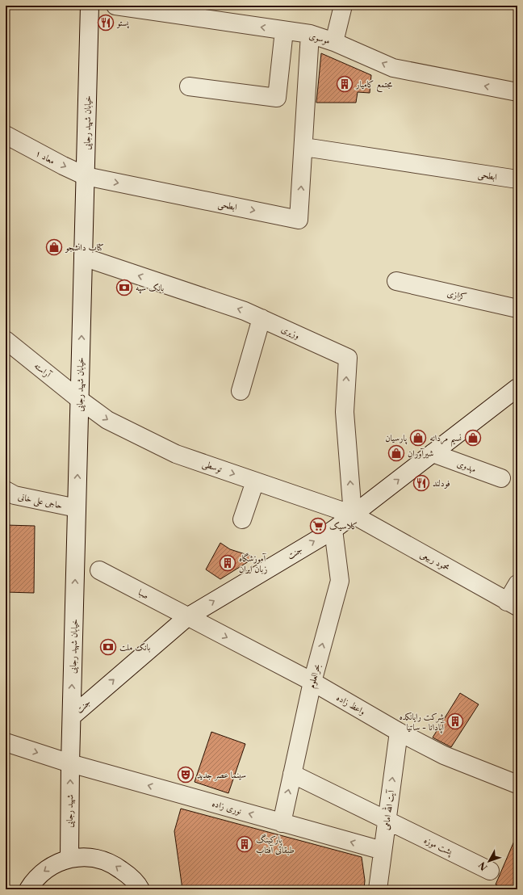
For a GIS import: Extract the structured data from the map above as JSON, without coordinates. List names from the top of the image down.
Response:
{
  "streets": {
    "street": [
      "موسوی",
      "خیابان شهید رجایی",
      "معاد ۱",
      "ابطحی",
      "کزازی",
      "وزیری",
      "آراسته",
      "توسطی",
      "مهدوی",
      "حاجی علی خانی",
      "جنت",
      "محمود ربیعی",
      "صبا",
      "بحرالعلوم",
      "واعظ زاده",
      "نوری زاده",
      "آیت الله امامی",
      "شهید رجایی",
      "پشت موزه"
    ]
  },
  "crossings": [
    ["موسوی", "ابطحی"],
    ["خیابان شهید رجایی", "معاد ۱"],
    ["خیابان شهید رجایی", "ابطحی"],
    ["خیابان شهید رجایی", "وزیری"],
    ["خیابان شهید رجایی", "آراسته"],
    ["خیابان شهید رجایی", "توسطی"],
    ["خیابان شهید رجایی", "حاجی علی خانی"],
    ["خیابان شهید رجایی", "جنت"],
    ["خیابان شهید رجایی", "نوری زاده"],
    ["خیابان شهید رجایی", "شهید رجایی"],
    ["معاد ۱", "ابطحی"],
    ["وزیری", "توسطی"],
    ["وزیری", "جنت"],
    ["وزیری", "محمود ربیعی"],
    ["آراسته", "توسطی"],
    ["توسطی", "جنت"],
    ["توسطی", "محمود ربیعی"],
    ["مهدوی", "جنت"],
    ["جنت", "محمود ربیعی"],
    ["جنت", "صبا"],
    ["جنت", "بحرالعلوم"],
    ["جنت", "واعظ زاده"],
    ["صبا", "واعظ زاده"],
    ["بحرالعلوم", "واعظ زاده"],
    ["بحرالعلوم", "نوری زاده"],
    ["بحرالعلوم", "پشت موزه"],
    ["واعظ زاده", "آیت الله امامی"],
    ["نوری زاده", "آیت الله امامی"],
    ["نوری زاده", "شهید رجایی"],
    ["آیت الله امامی", "پشت موزه"]
  ],
  "one_way": [
    "موسوی",
    "خیابان شهید رجایی",
    "معاد ۱",
    "وزیری",
    "توسطی",
    "جنت",
    "بحرالعلوم",
    "واعظ زاده",
    "آیت الله امامی",
    "شهید رجایی"
  ],
  "places": {
    "restaurant": ["پستو", "فودلند"],
    "building": [
      "مجتمع کامیار",
      "آموزشگاه زبان ایران",
      "شرکت رایانکده آپادانا - ساتیا",
      "پارکینگ طبقاتی آفتاب"
    ],
    "shop": [
      "کتاب دانشجو",
      "پارسیان",
      "نسیم مردانه",
      "شیرآوران"
    ],
    "bank": ["بانک سپه", "بانک ملت"],
    "supermarket": ["کلاسیک"],
    "theatre": ["سینما عصر جدید"]
  },
  "north": "bottom left"
}
